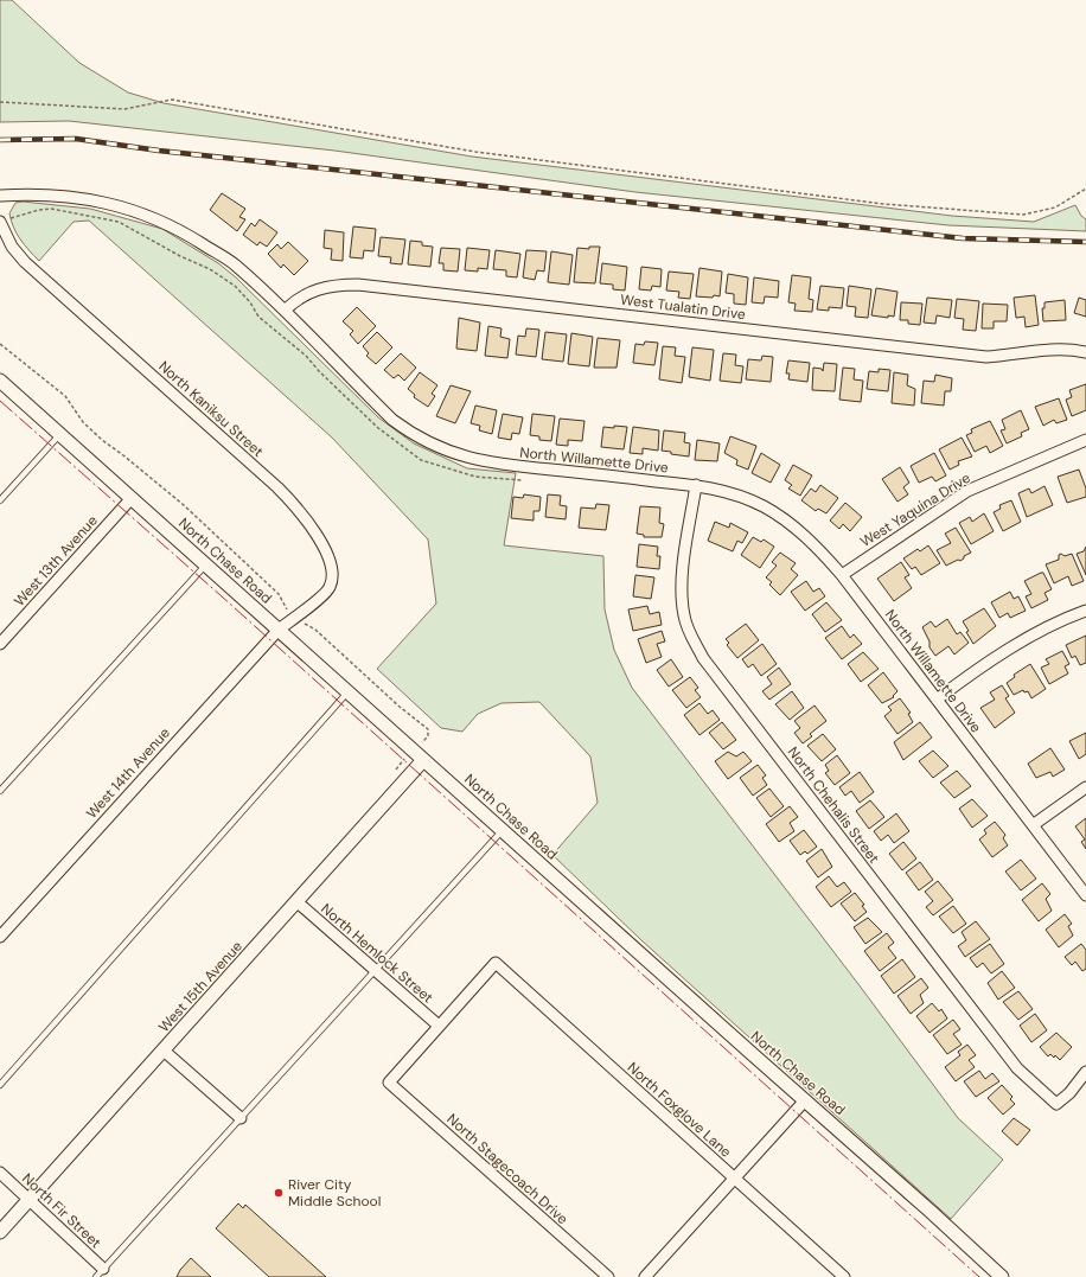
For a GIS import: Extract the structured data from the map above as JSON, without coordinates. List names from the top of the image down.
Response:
{
  "streets": {
    "street": [
      "West Tualatin Drive",
      "North Kaniksu Street",
      "North Willamette Drive",
      "West Yaquina Drive",
      "West 13th Avenue",
      "North Chase Road",
      "West 14th Avenue",
      "North Chehalis Street",
      "North Hemlock Street",
      "West 15th Avenue",
      "North Foxglove Lane",
      "North Stagecoach Drive",
      "North Fir Street"
    ]
  },
  "crossings": [
    ["West Tualatin Drive", "North Willamette Drive"],
    ["North Kaniksu Street", "North Chase Road"],
    ["North Kaniksu Street", "West 14th Avenue"],
    ["North Willamette Drive", "West Yaquina Drive"],
    ["North Willamette Drive", "North Chehalis Street"],
    ["West 13th Avenue", "North Chase Road"],
    ["North Chase Road", "West 14th Avenue"],
    ["North Chase Road", "West 15th Avenue"],
    ["North Hemlock Street", "West 15th Avenue"],
    ["North Hemlock Street", "North Foxglove Lane"],
    ["North Hemlock Street", "North Stagecoach Drive"],
    ["West 15th Avenue", "North Fir Street"],
    ["North Foxglove Lane", "North Stagecoach Drive"]
  ],
  "places": ["River City Middle School"]
}
